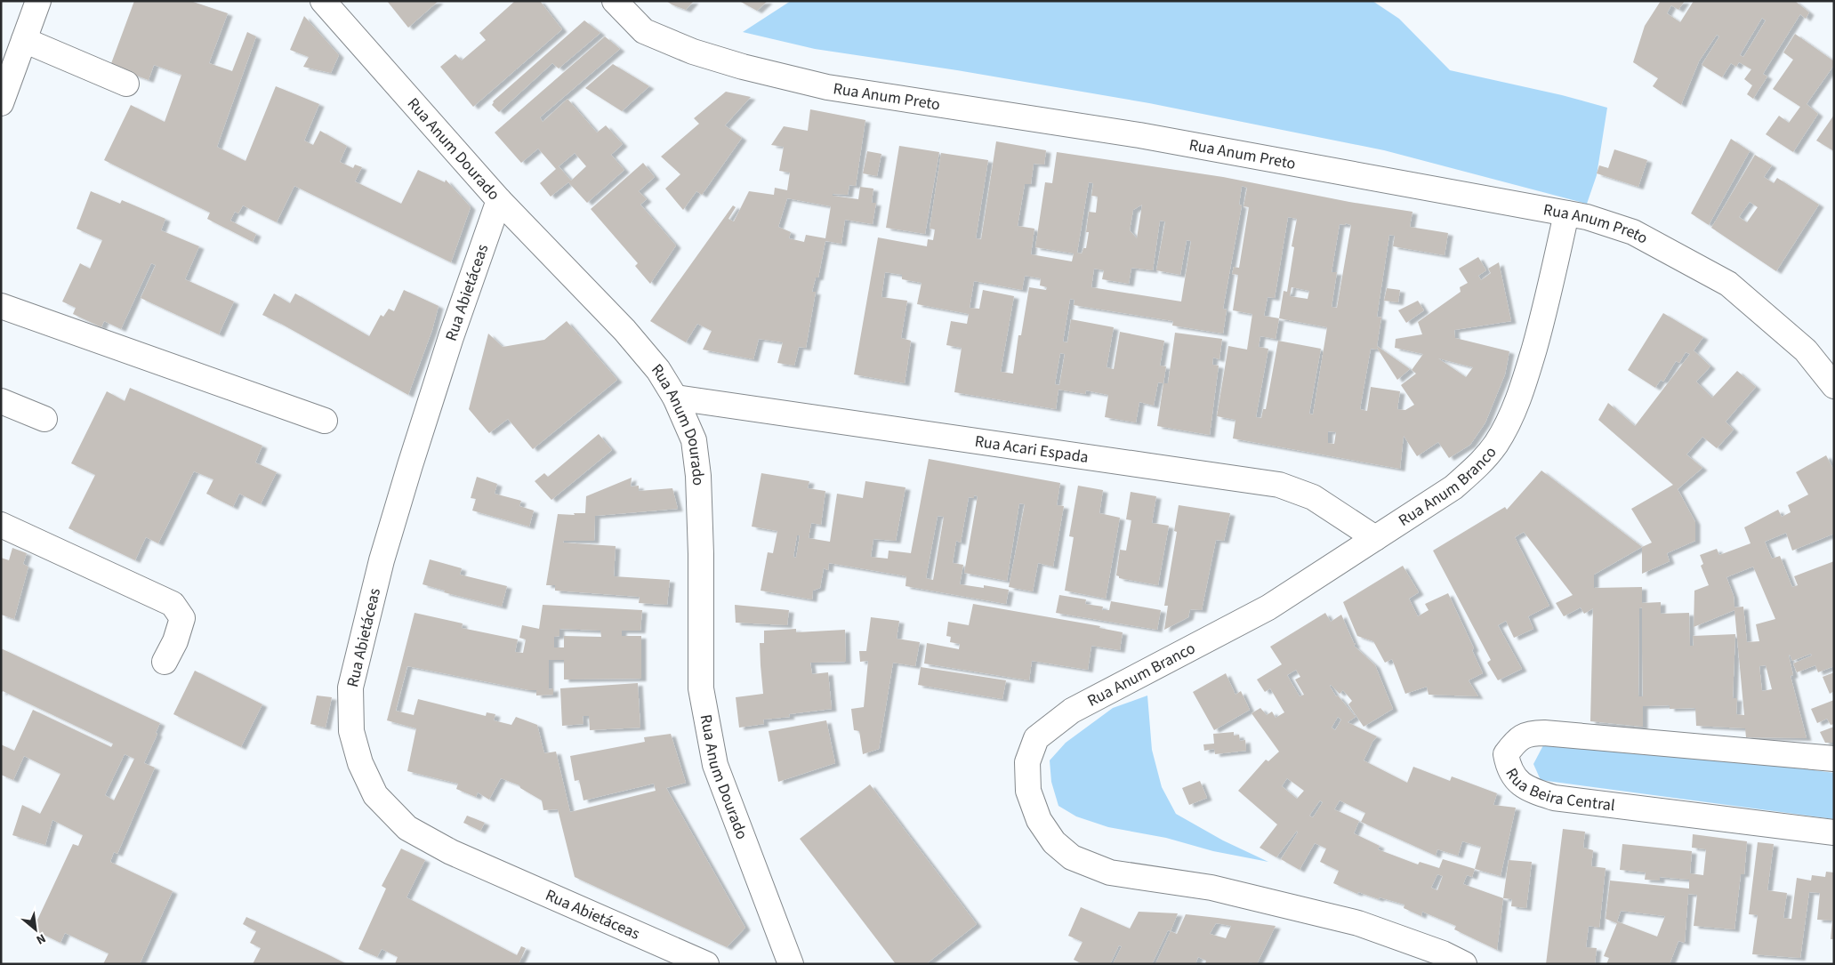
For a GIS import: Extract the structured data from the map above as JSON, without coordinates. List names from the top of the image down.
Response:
{
  "streets": {
    "street": [
      "Rua Anum Preto",
      "Rua Anum Dourado",
      "Rua Abietáceas",
      "Rua Acari Espada",
      "Rua Anum Branco",
      "Rua Beira Central"
    ]
  },
  "crossings": [
    ["Rua Anum Preto", "Rua Anum Branco"],
    ["Rua Anum Dourado", "Rua Abietáceas"],
    ["Rua Anum Dourado", "Rua Acari Espada"],
    ["Rua Acari Espada", "Rua Anum Branco"]
  ],
  "north": "bottom right"
}
